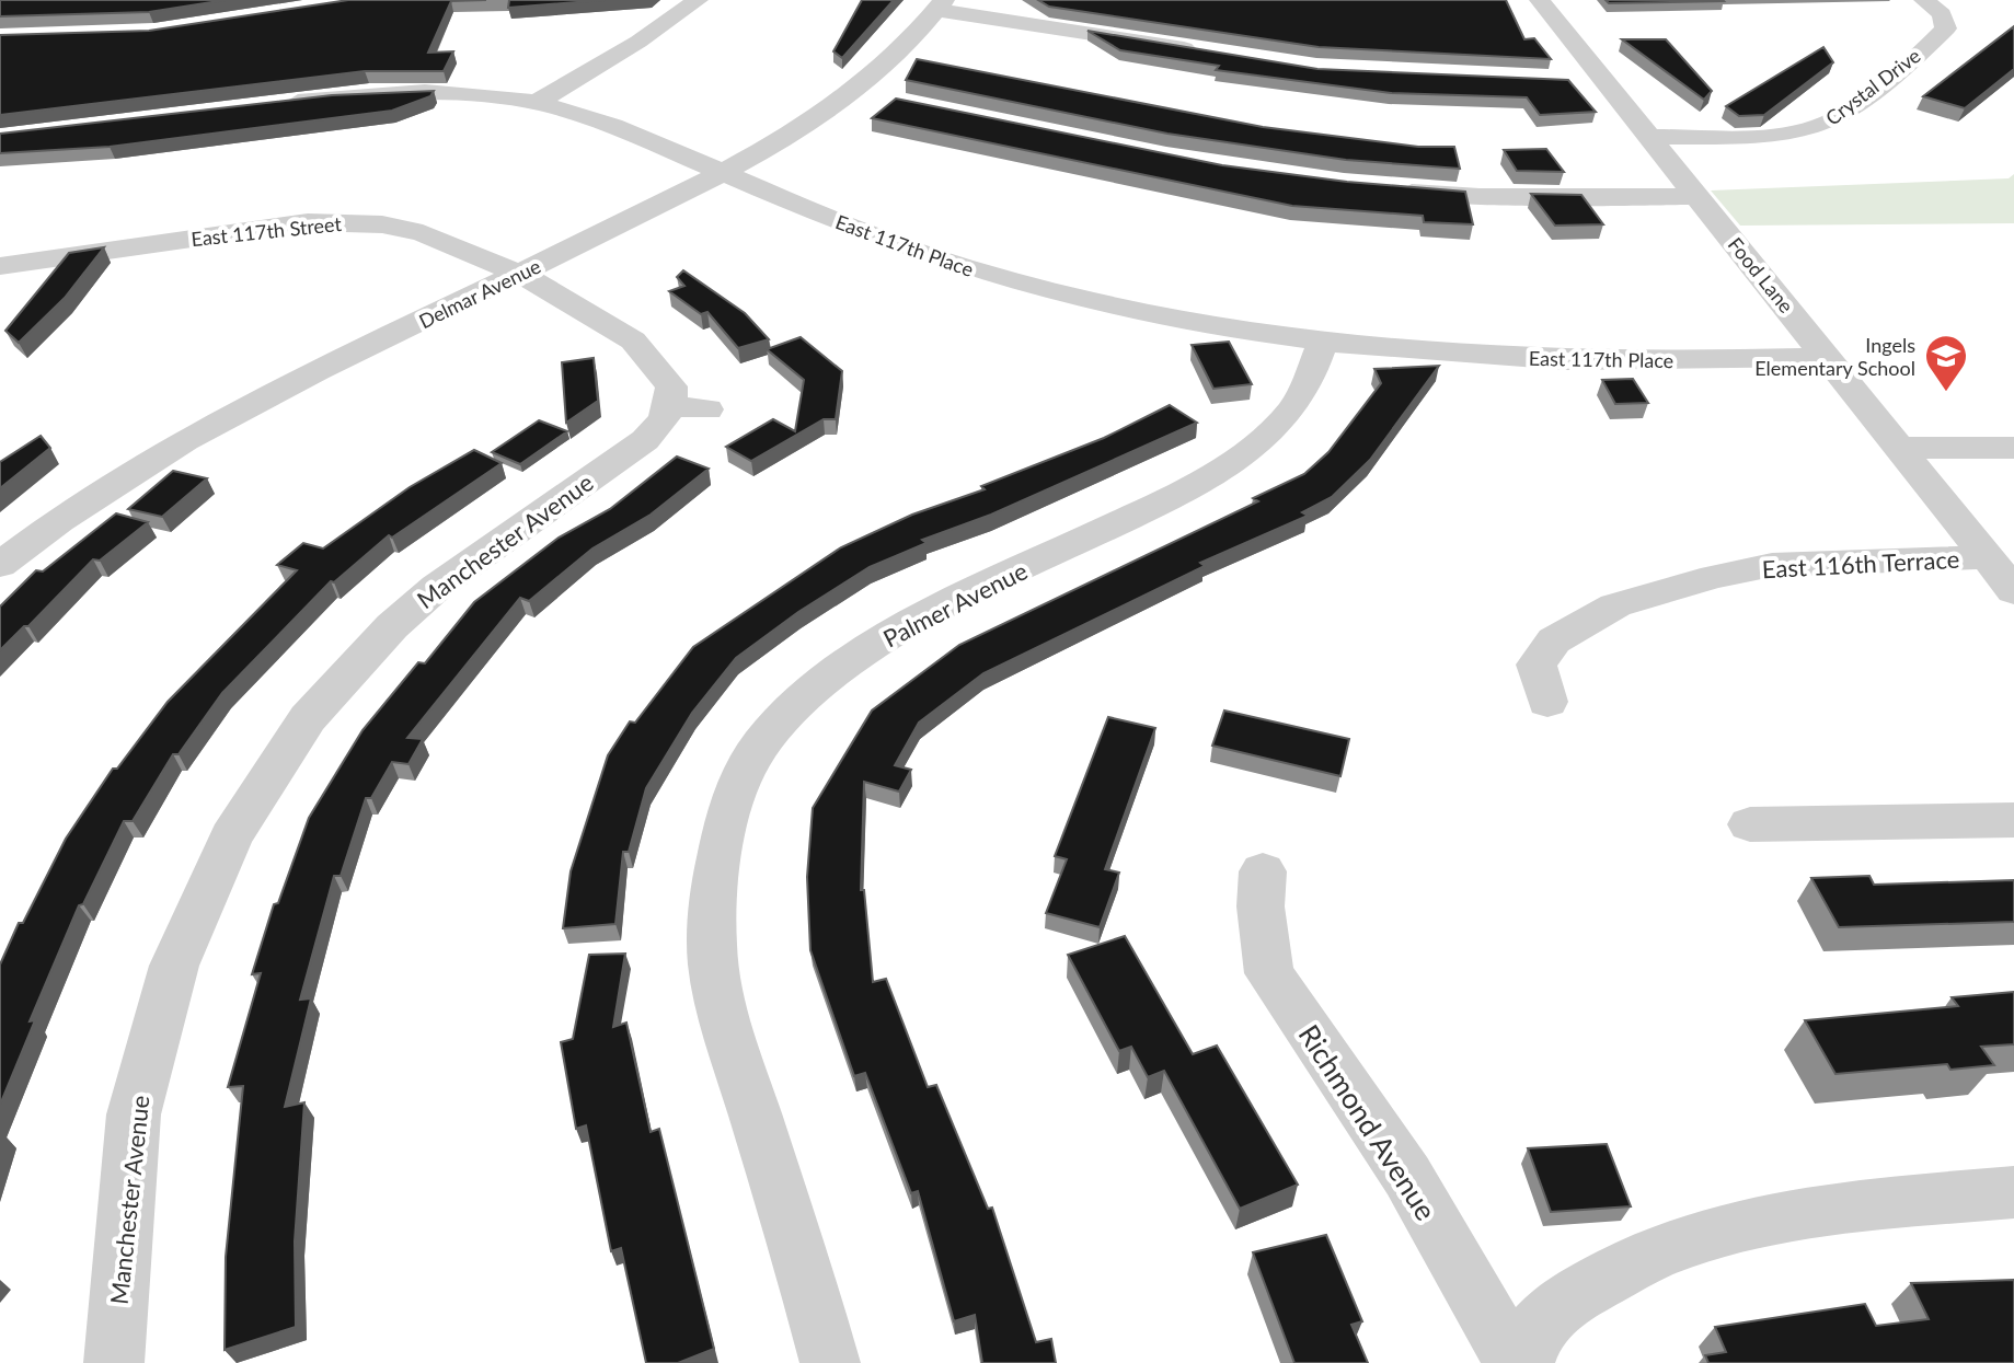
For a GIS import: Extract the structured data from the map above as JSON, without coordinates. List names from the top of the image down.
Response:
{
  "streets": {
    "street": [
      "Crystal Drive",
      "East 117th Street",
      "East 117th Place",
      "Food Lane",
      "Delmar Avenue",
      "Manchester Avenue",
      "East 116th Terrace",
      "Palmer Avenue",
      "Richmond Avenue"
    ]
  },
  "crossings": [
    ["Crystal Drive", "Food Lane"],
    ["East 117th Street", "Delmar Avenue"],
    ["East 117th Street", "Manchester Avenue"],
    ["East 117th Place", "Food Lane"],
    ["East 117th Place", "Delmar Avenue"],
    ["East 117th Place", "Palmer Avenue"],
    ["Food Lane", "East 116th Terrace"],
    ["Delmar Avenue", "Manchester Avenue"]
  ],
  "places": {
    "school or university": ["Ingels Elementary School"]
  }
}
